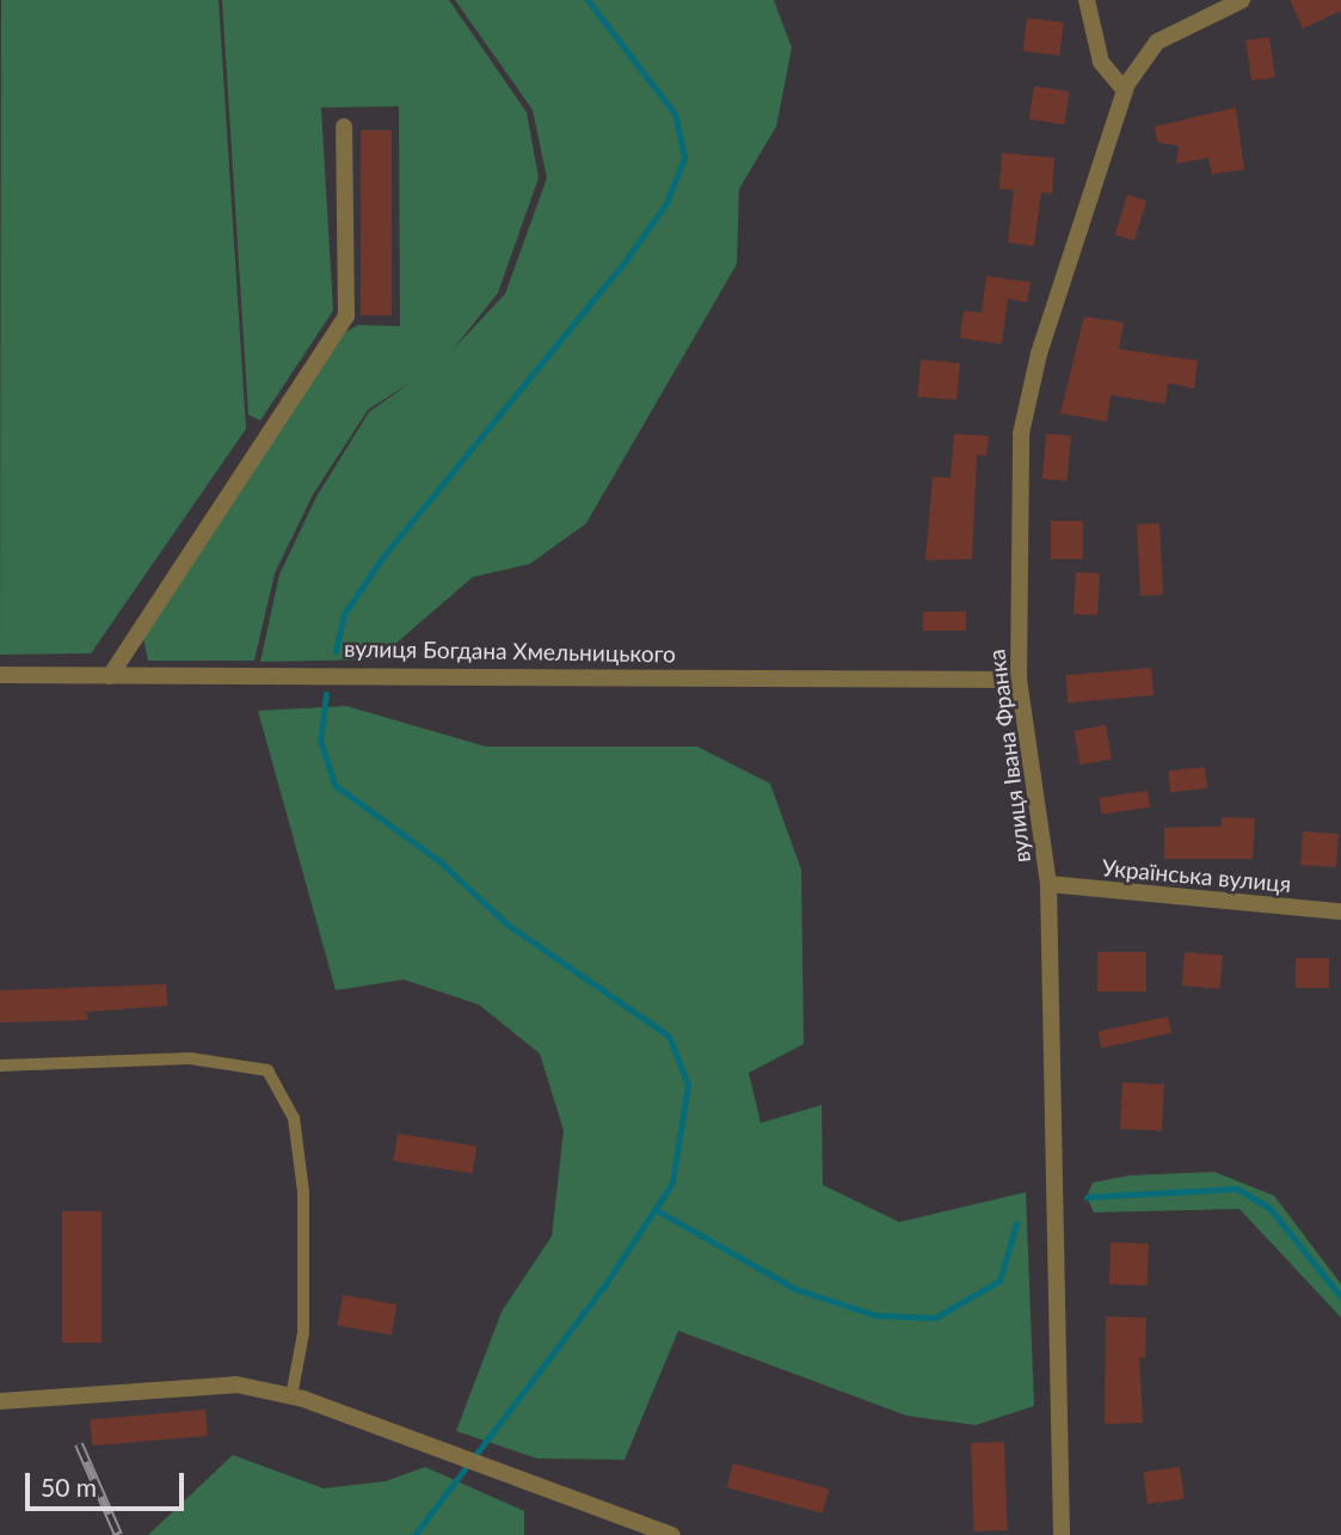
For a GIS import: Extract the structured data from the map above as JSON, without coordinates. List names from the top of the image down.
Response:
{
  "streets": {
    "street": ["вулиця Богдана Хмельницького", "вулиця Івана Франка", "Українська вулиця"]
  },
  "crossings": [
    ["вулиця Богдана Хмельницького", "вулиця Івана Франка"],
    ["вулиця Івана Франка", "Українська вулиця"]
  ],
  "scale_bar": "50 m"
}
